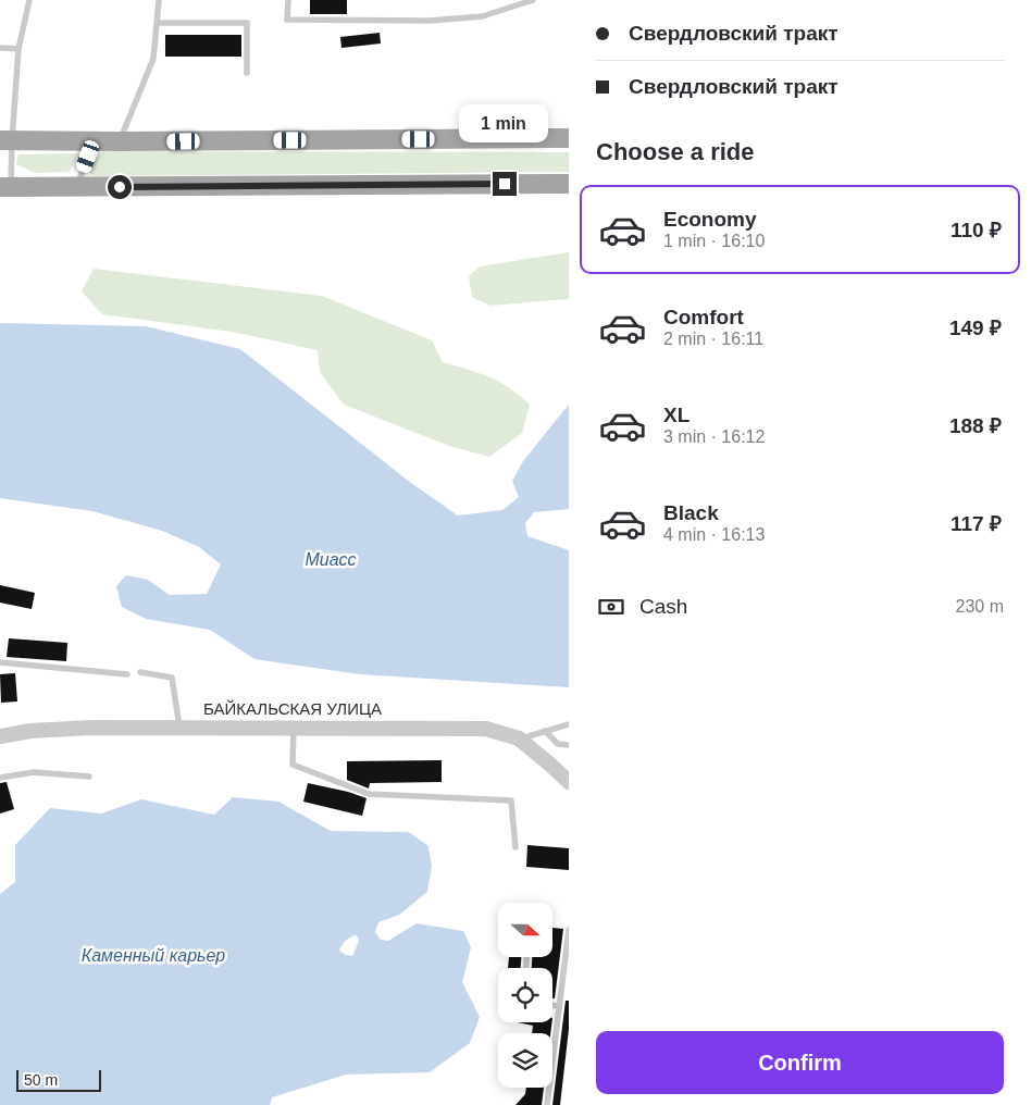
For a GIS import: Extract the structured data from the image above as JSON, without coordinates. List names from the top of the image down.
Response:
{
  "streets": {
    "street": ["БАЙКАЛЬСКАЯ УЛИЦА"]
  },
  "water": ["Миасс", "Каменный карьер"],
  "scale_bar": "50 m",
  "north": "right",
  "page": {
    "banner": ["Свердловский тракт", "Свердловский тракт"],
    "bubble": "1 min",
    "heading": "Choose a ride",
    "list": [
      {
        "name": "Economy",
        "note": "1 min · 16:10",
        "value": "110 ₽"
      },
      {
        "name": "Comfort",
        "note": "2 min · 16:11",
        "value": "149 ₽"
      },
      {
        "name": "XL",
        "note": "3 min · 16:12",
        "value": "188 ₽"
      },
      {
        "name": "Black",
        "note": "4 min · 16:13",
        "value": "117 ₽"
      }
    ],
    "pay": ["Cash", "230 m"],
    "buttons": "Confirm",
    "scale": "50 m"
  }
}
